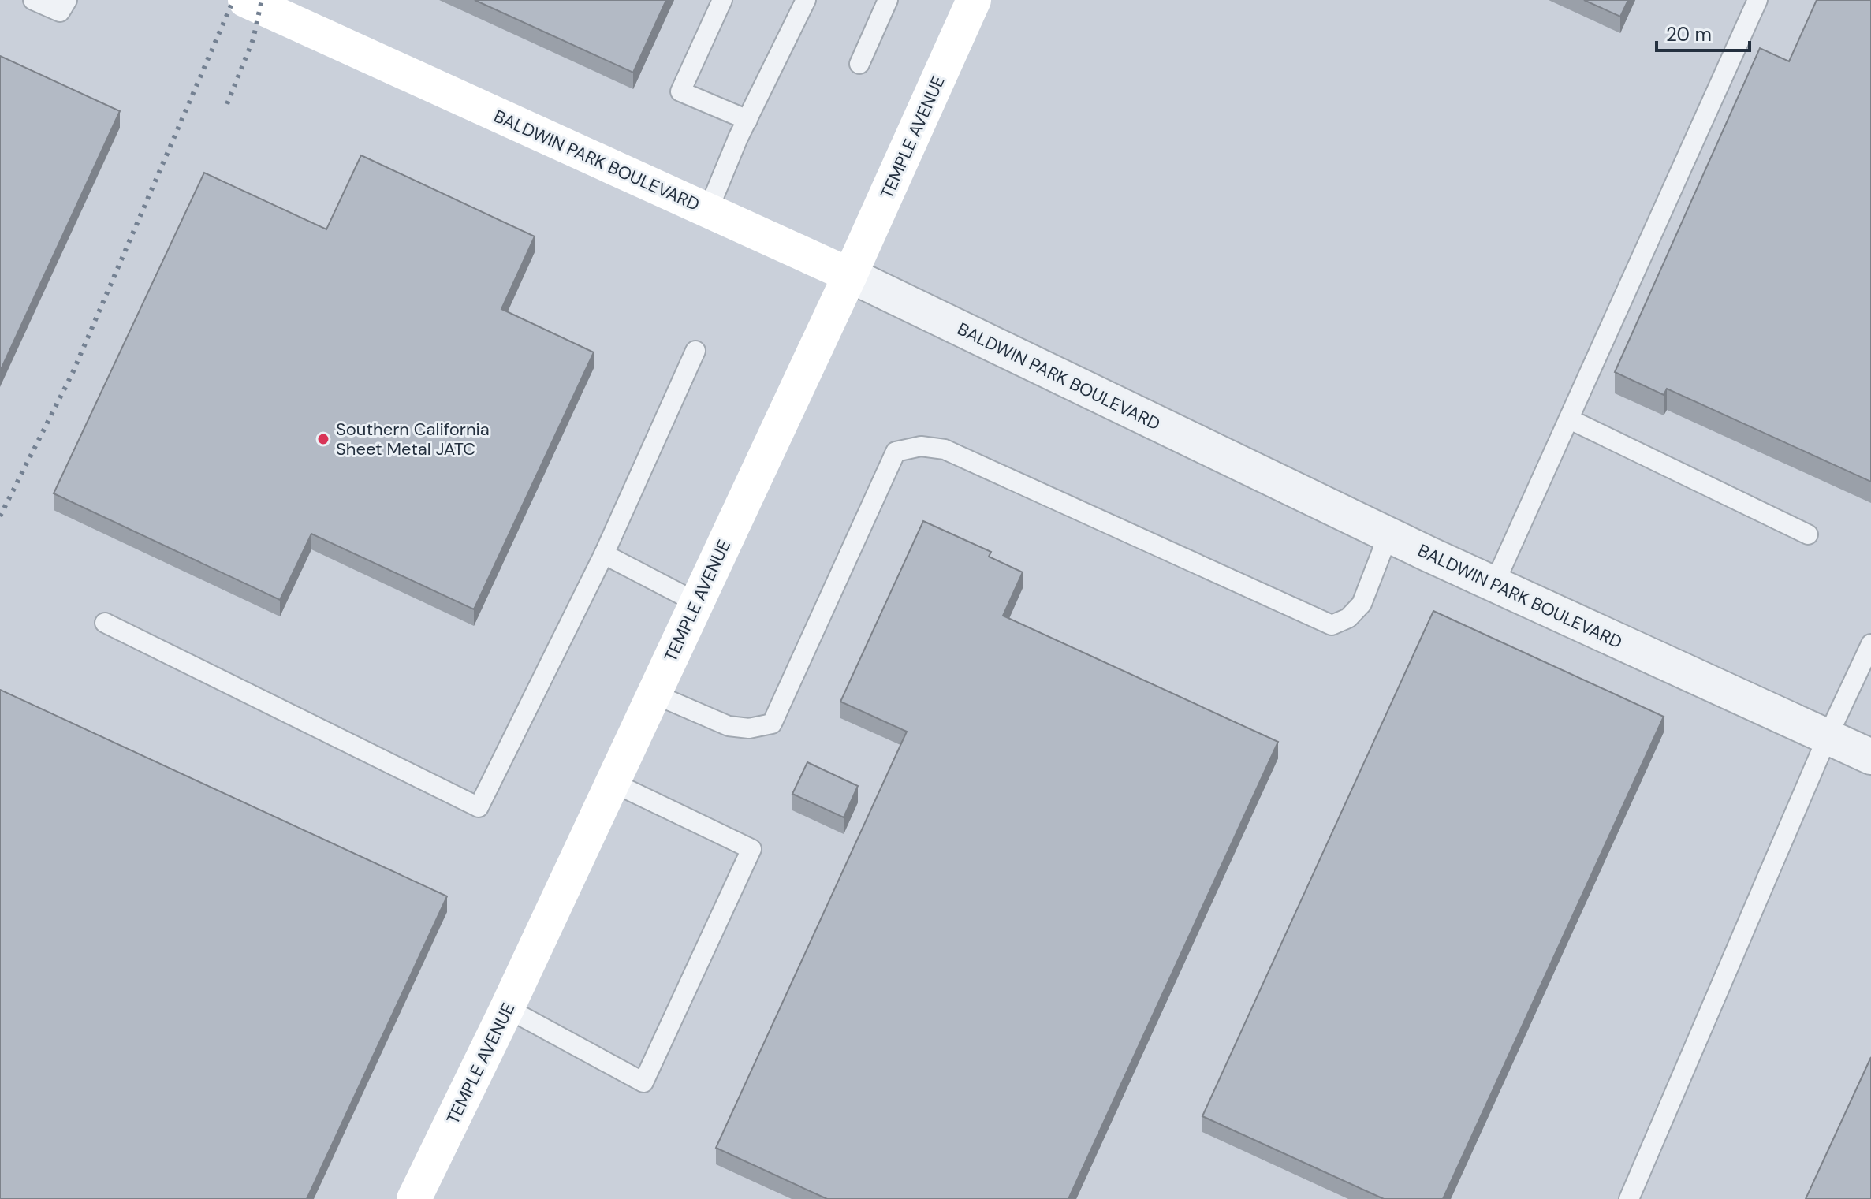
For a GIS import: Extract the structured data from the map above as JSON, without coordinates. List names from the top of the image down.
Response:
{
  "streets": {
    "main road": ["TEMPLE AVENUE", "BALDWIN PARK BOULEVARD"]
  },
  "crossings": [
    ["TEMPLE AVENUE", "BALDWIN PARK BOULEVARD"]
  ],
  "places": ["Southern California Sheet Metal JATC"],
  "scale_bar": "20 m"
}
